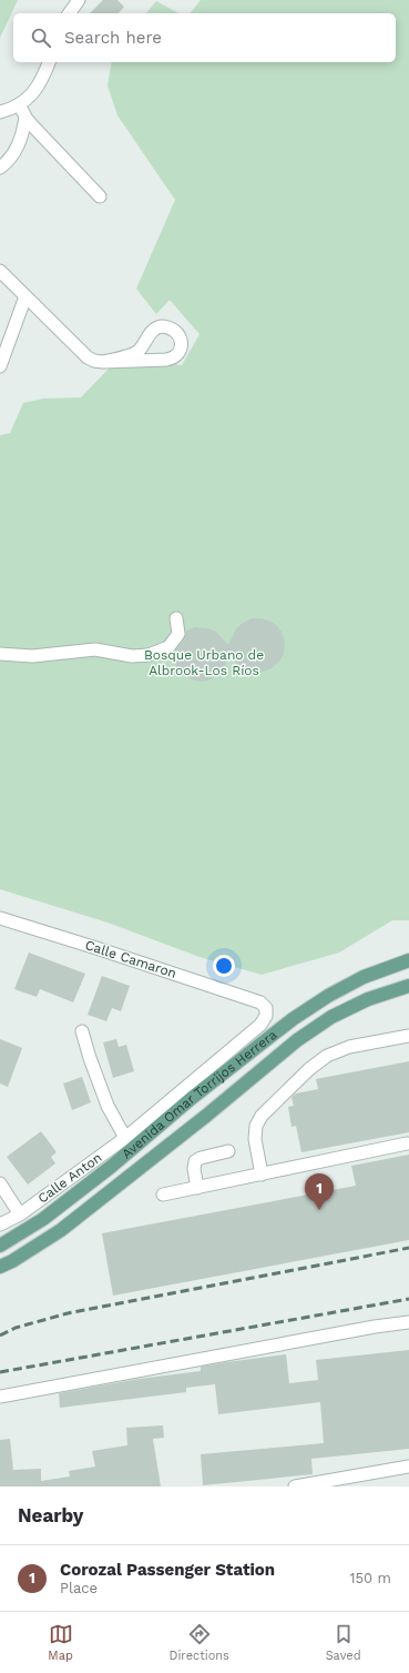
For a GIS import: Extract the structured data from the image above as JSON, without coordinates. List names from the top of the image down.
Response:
{
  "streets": {
    "main road": ["Avenida Omar Torrijos Herrera"],
    "street": ["Calle Camaron", "Calle Anton"]
  },
  "crossings": [
    ["Calle Camaron", "Calle Anton"]
  ],
  "parks": ["Bosque Urbano de Albrook-Los Ríos"],
  "page": {
    "search": "Search here",
    "pins": "1",
    "heading": "Nearby",
    "list": [
      {
        "mark": "1",
        "name": "Corozal Passenger Station",
        "note": "Place",
        "value": "150 m"
      }
    ],
    "nav": ["Map", "Directions", "Saved"]
  }
}
